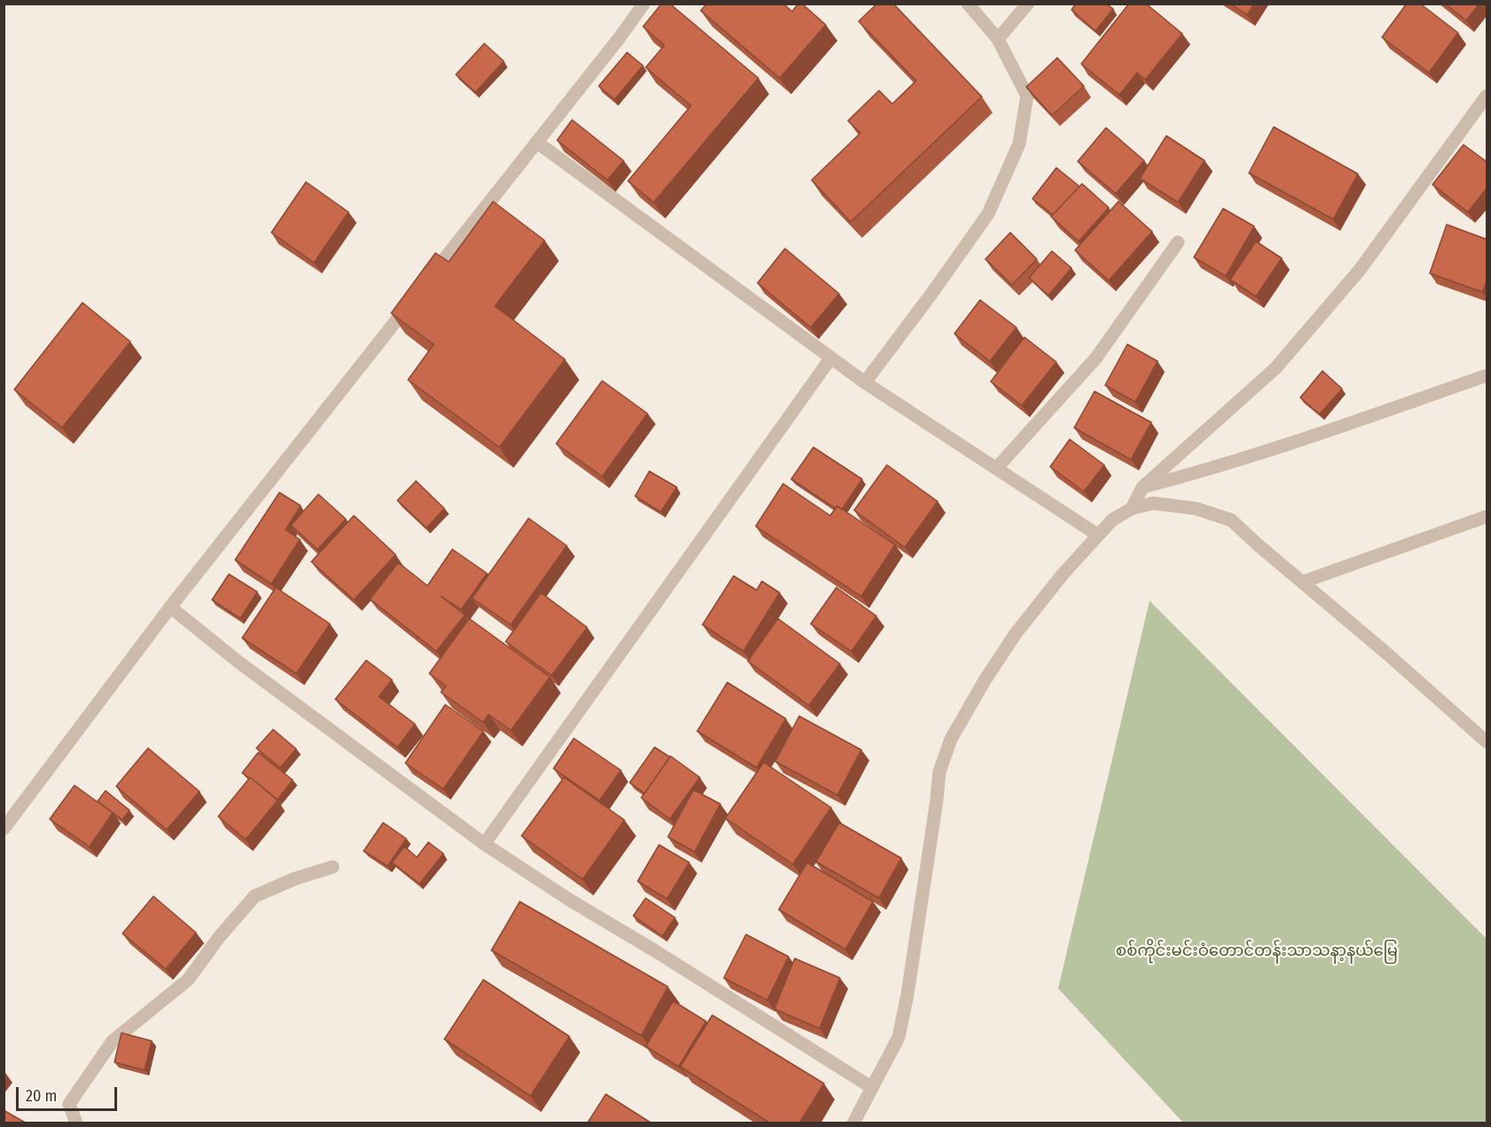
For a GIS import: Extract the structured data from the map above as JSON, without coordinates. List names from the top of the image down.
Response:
{
  "parks": ["စစ်ကိုင်းမင်းဝံတောင်တန်းသာသနာ့နယ်မြေ"],
  "scale_bar": "20 m"
}
